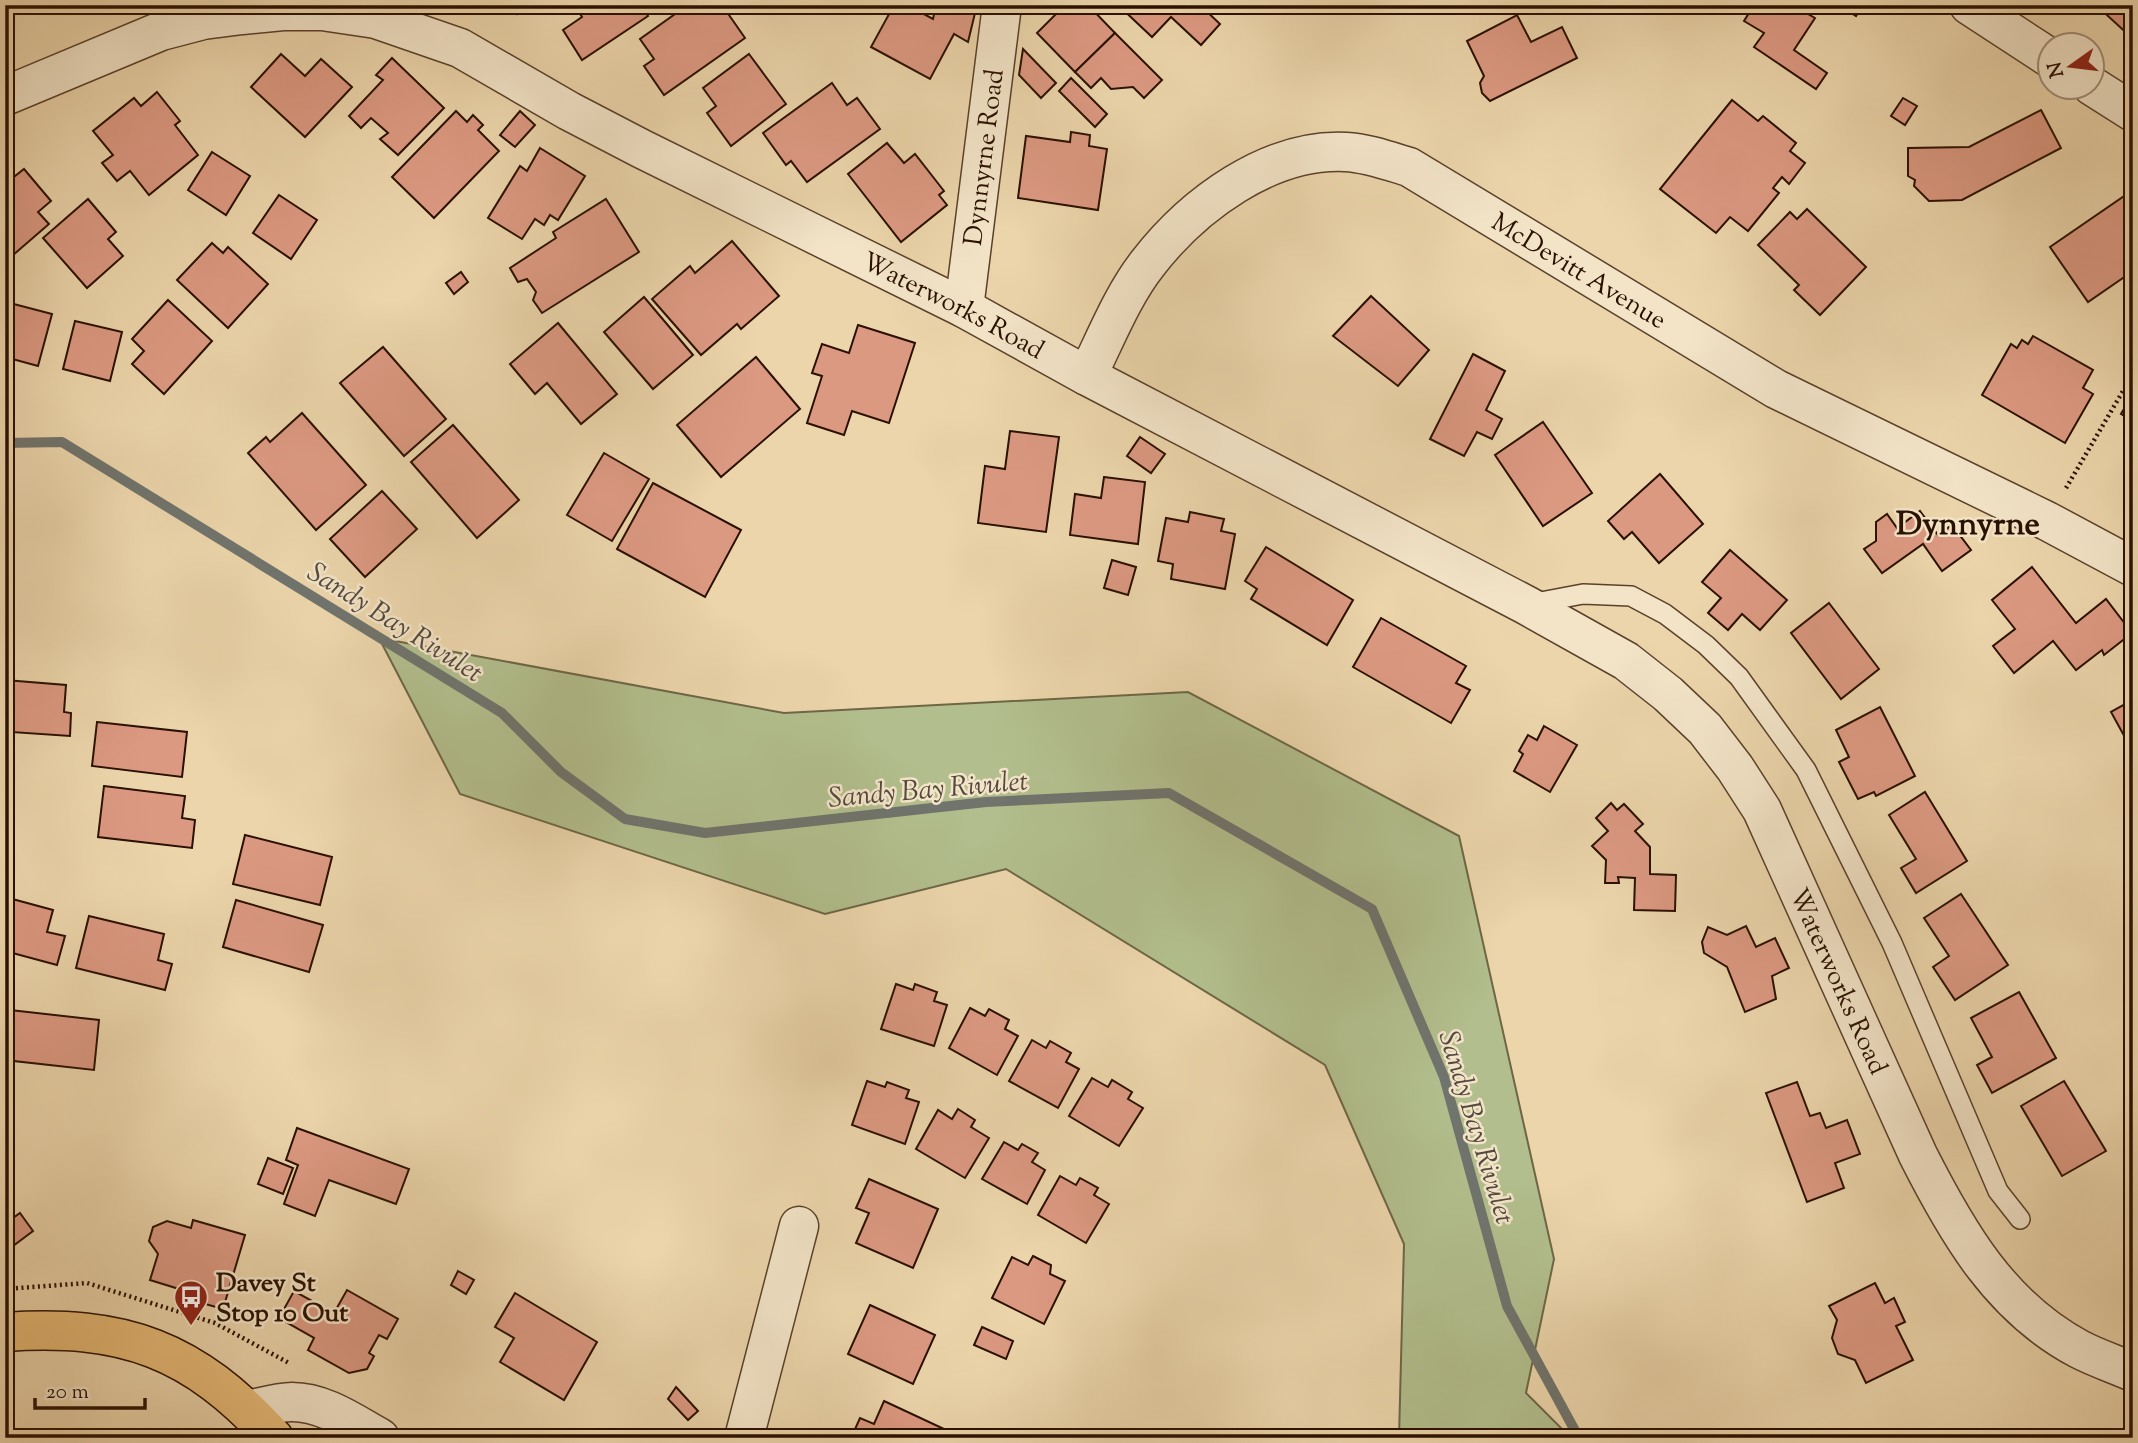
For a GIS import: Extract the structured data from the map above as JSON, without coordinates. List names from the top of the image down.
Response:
{
  "streets": {
    "street": ["Dynnyrne Road", "McDevitt Avenue", "Waterworks Road"]
  },
  "crossings": [
    ["Dynnyrne Road", "Waterworks Road"],
    ["McDevitt Avenue", "Waterworks Road"]
  ],
  "districts": ["Dynnyrne"],
  "water": ["Sandy Bay Rivulet"],
  "places": {
    "bus stop": ["Davey St Stop 10 Out"]
  },
  "scale_bar": "20 m",
  "north": "left"
}
